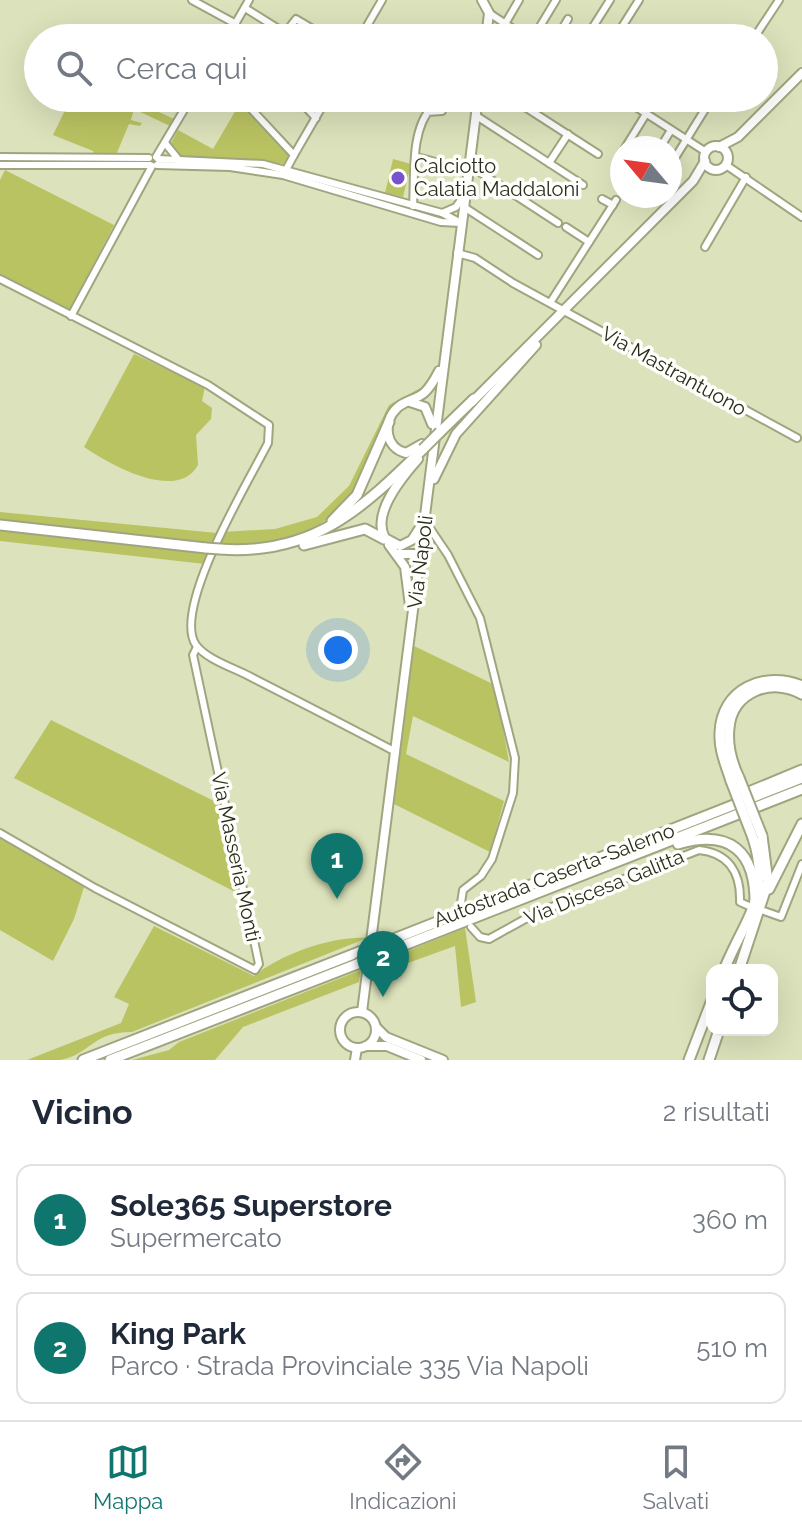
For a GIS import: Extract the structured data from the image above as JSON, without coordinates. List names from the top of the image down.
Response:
{
  "streets": {
    "highway": ["Autostrada Caserta-Salerno"],
    "main road": ["Via Napoli"],
    "street": ["Via Mastrantuono", "Via Masseria Monti", "Via Discesa Galitta"]
  },
  "crossings": [
    ["Via Mastrantuono", "Via Napoli"]
  ],
  "places": ["Calciotto Calatia Maddaloni"],
  "north": "top left",
  "page": {
    "search": "Cerca qui",
    "pins": ["1", "2"],
    "heading": ["Vicino", "2 risultati"],
    "list": [
      {
        "mark": "1",
        "name": "Sole365 Superstore",
        "note": "Supermercato",
        "value": "360 m"
      },
      {
        "mark": "2",
        "name": "King Park",
        "note": "Parco · Strada Provinciale 335 Via Napoli",
        "value": "510 m"
      }
    ],
    "nav": ["Mappa", "Indicazioni", "Salvati"]
  }
}
